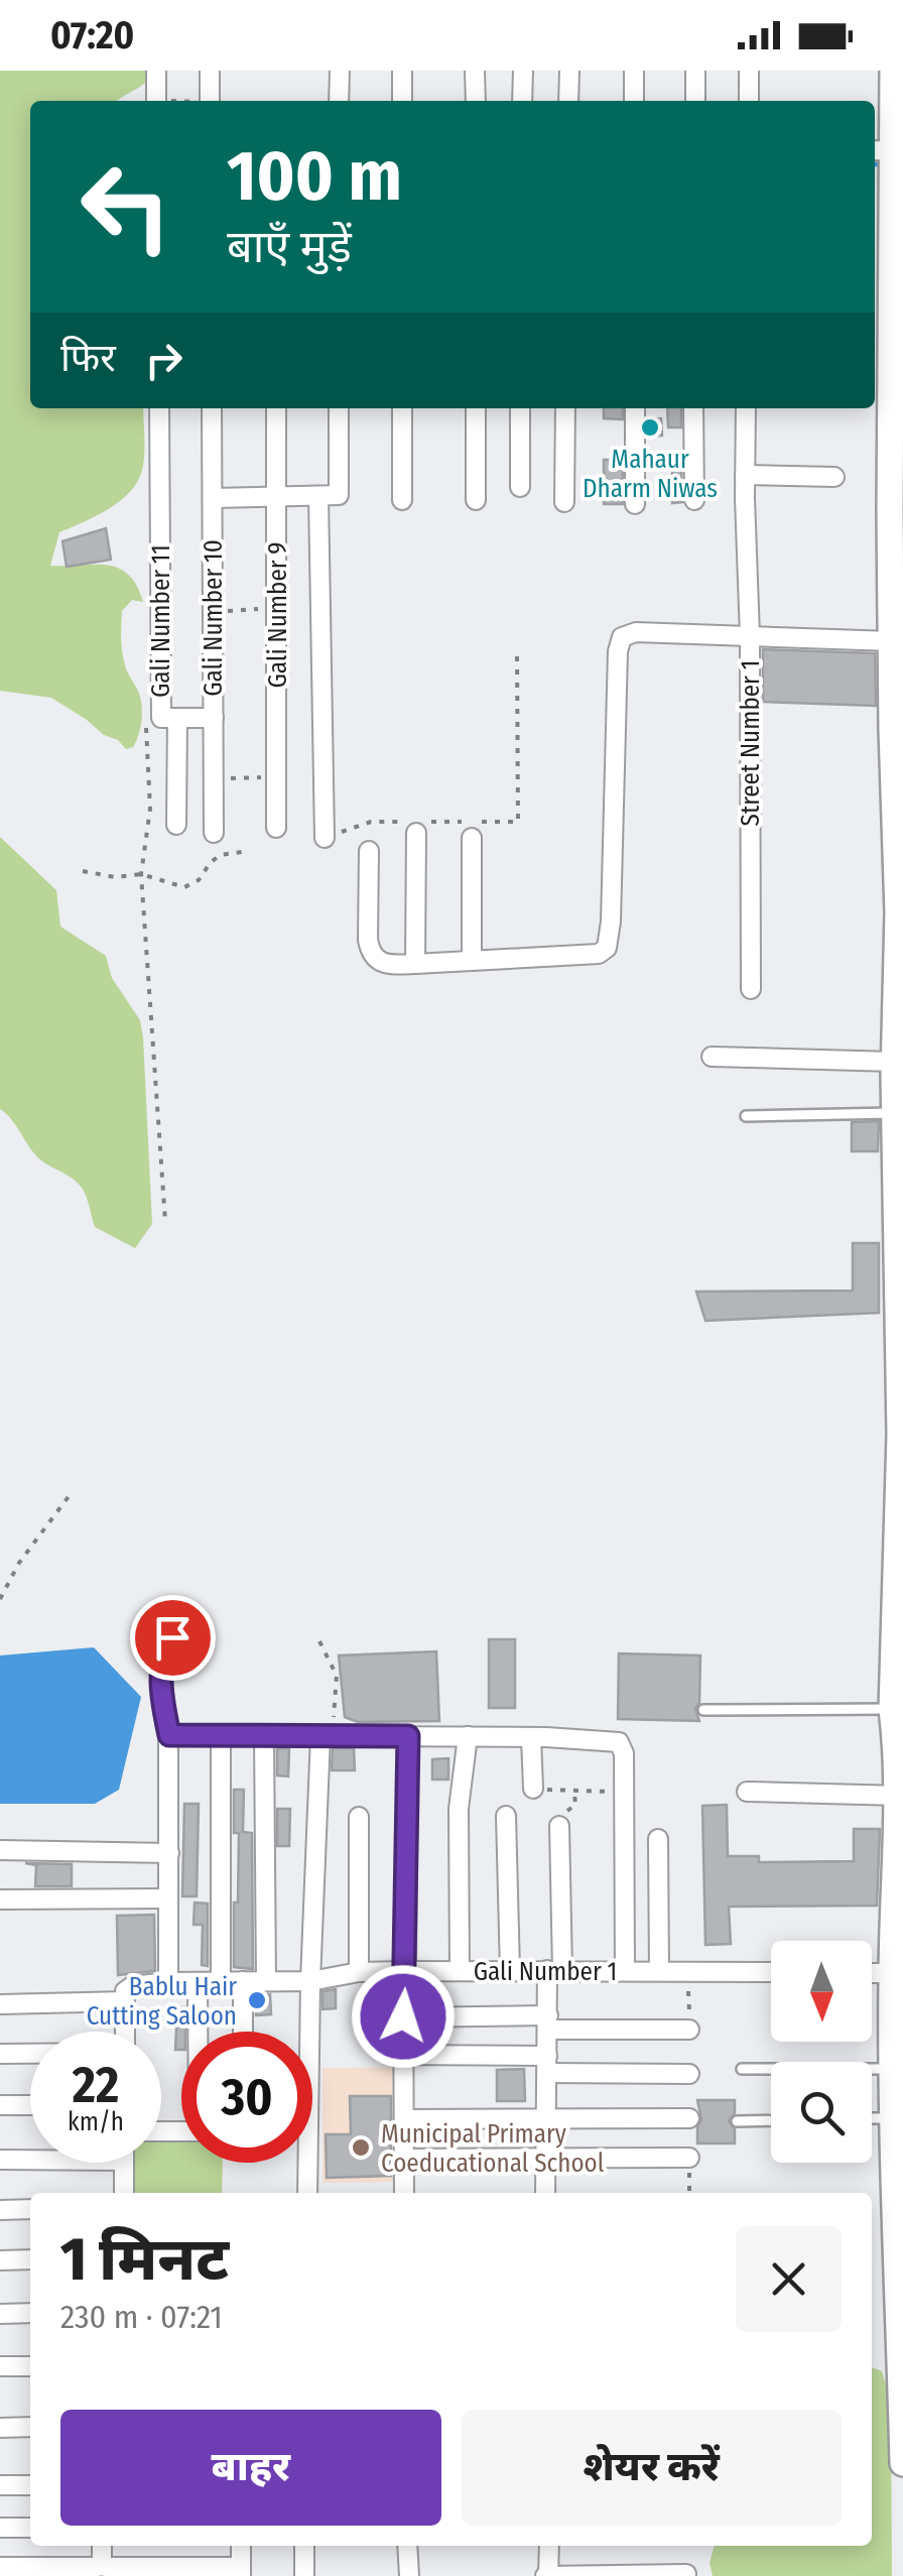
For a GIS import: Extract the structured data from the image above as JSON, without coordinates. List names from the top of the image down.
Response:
{
  "streets": {
    "street": [
      "Gali Number 9",
      "Gali Number 10",
      "Gali Number 11",
      "Street Number 1",
      "Gali Number 1"
    ]
  },
  "places": ["Mahaur Dharm Niwas", "Bablu Hair Cutting Saloon", "Municipal Primary Coeducational School"],
  "north": "bottom",
  "page": {
    "status": "07:20",
    "turn": ["100 m", "बाएँ मुड़ें"],
    "then": "फिर",
    "speed": "22 km/h",
    "limit": "30",
    "heading": ["1 मिनट", "230 m · 07:21"],
    "buttons": ["बाहर", "शेयर करें"]
  }
}
